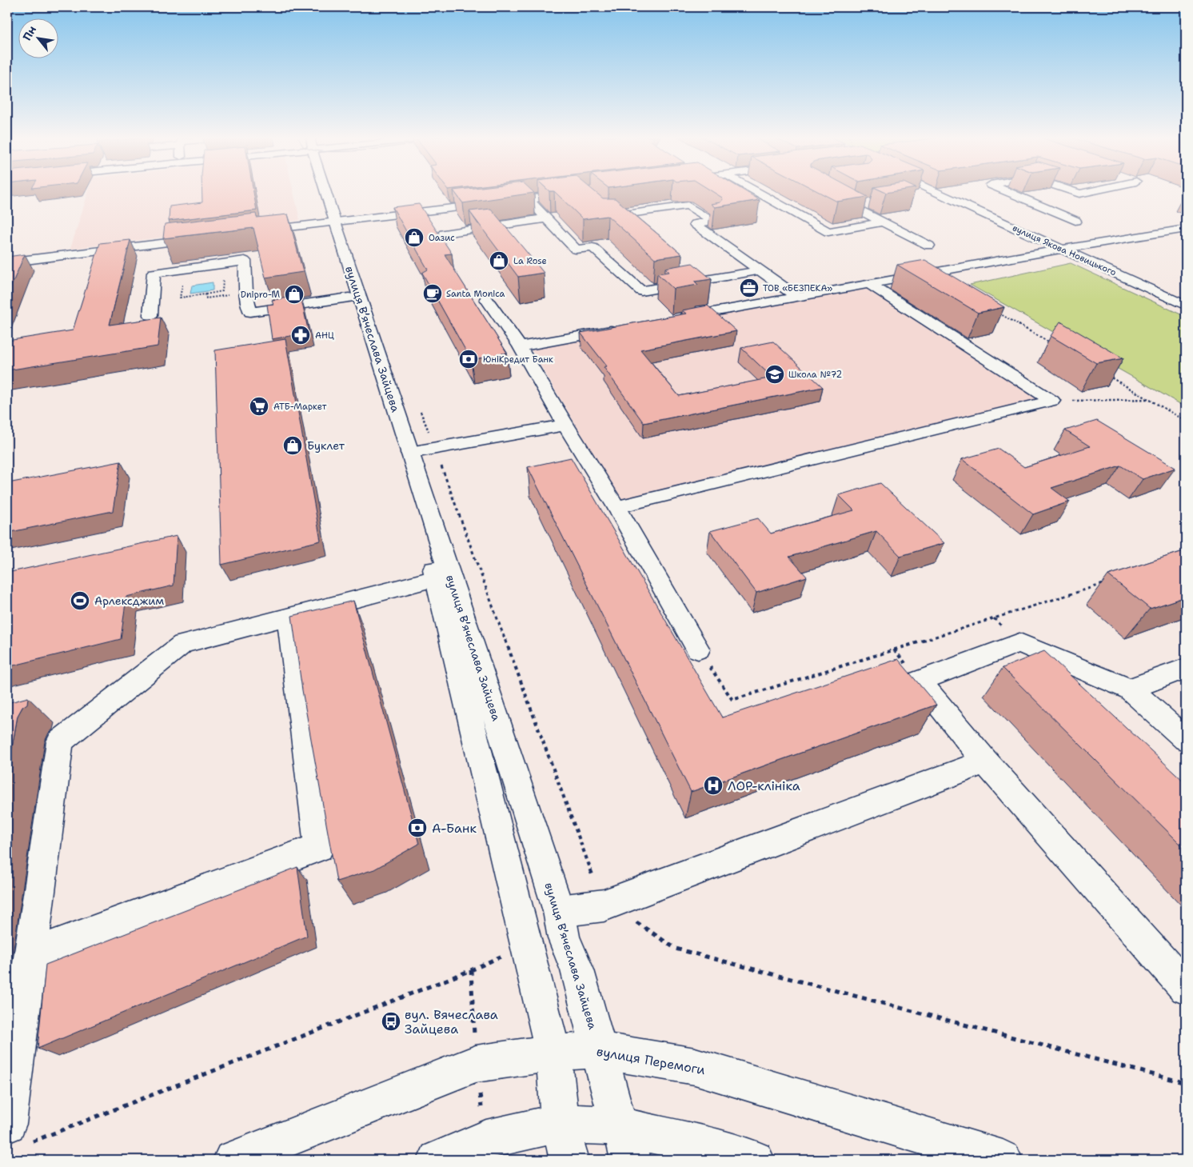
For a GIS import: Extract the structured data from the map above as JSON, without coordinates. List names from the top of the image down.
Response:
{
  "streets": {
    "street": ["вулиця Якова Новицького", "вулиця Вʼячеслава Зайцева", "вулиця Перемоги"]
  },
  "crossings": [
    ["вулиця Вʼячеслава Зайцева", "вулиця Перемоги"]
  ],
  "places": {
    "shop": [
      "Оазис",
      "La Rose",
      "Dnipro-M",
      "Буклет"
    ],
    "office": ["ТОВ «БЕЗПЕКА»"],
    "cafe": ["Santa Monica"],
    "pharmacy": ["АНЦ"],
    "bank": ["ЮніКредит Банк", "А-Банк"],
    "school or university": ["Школа №72"],
    "supermarket": ["АТБ-Маркет"],
    "sports": ["Арлексджим"],
    "hospital": ["ЛОР-клініка"],
    "bus stop": ["вул. Вячеслава Зайцева"]
  },
  "north": "top left"
}
